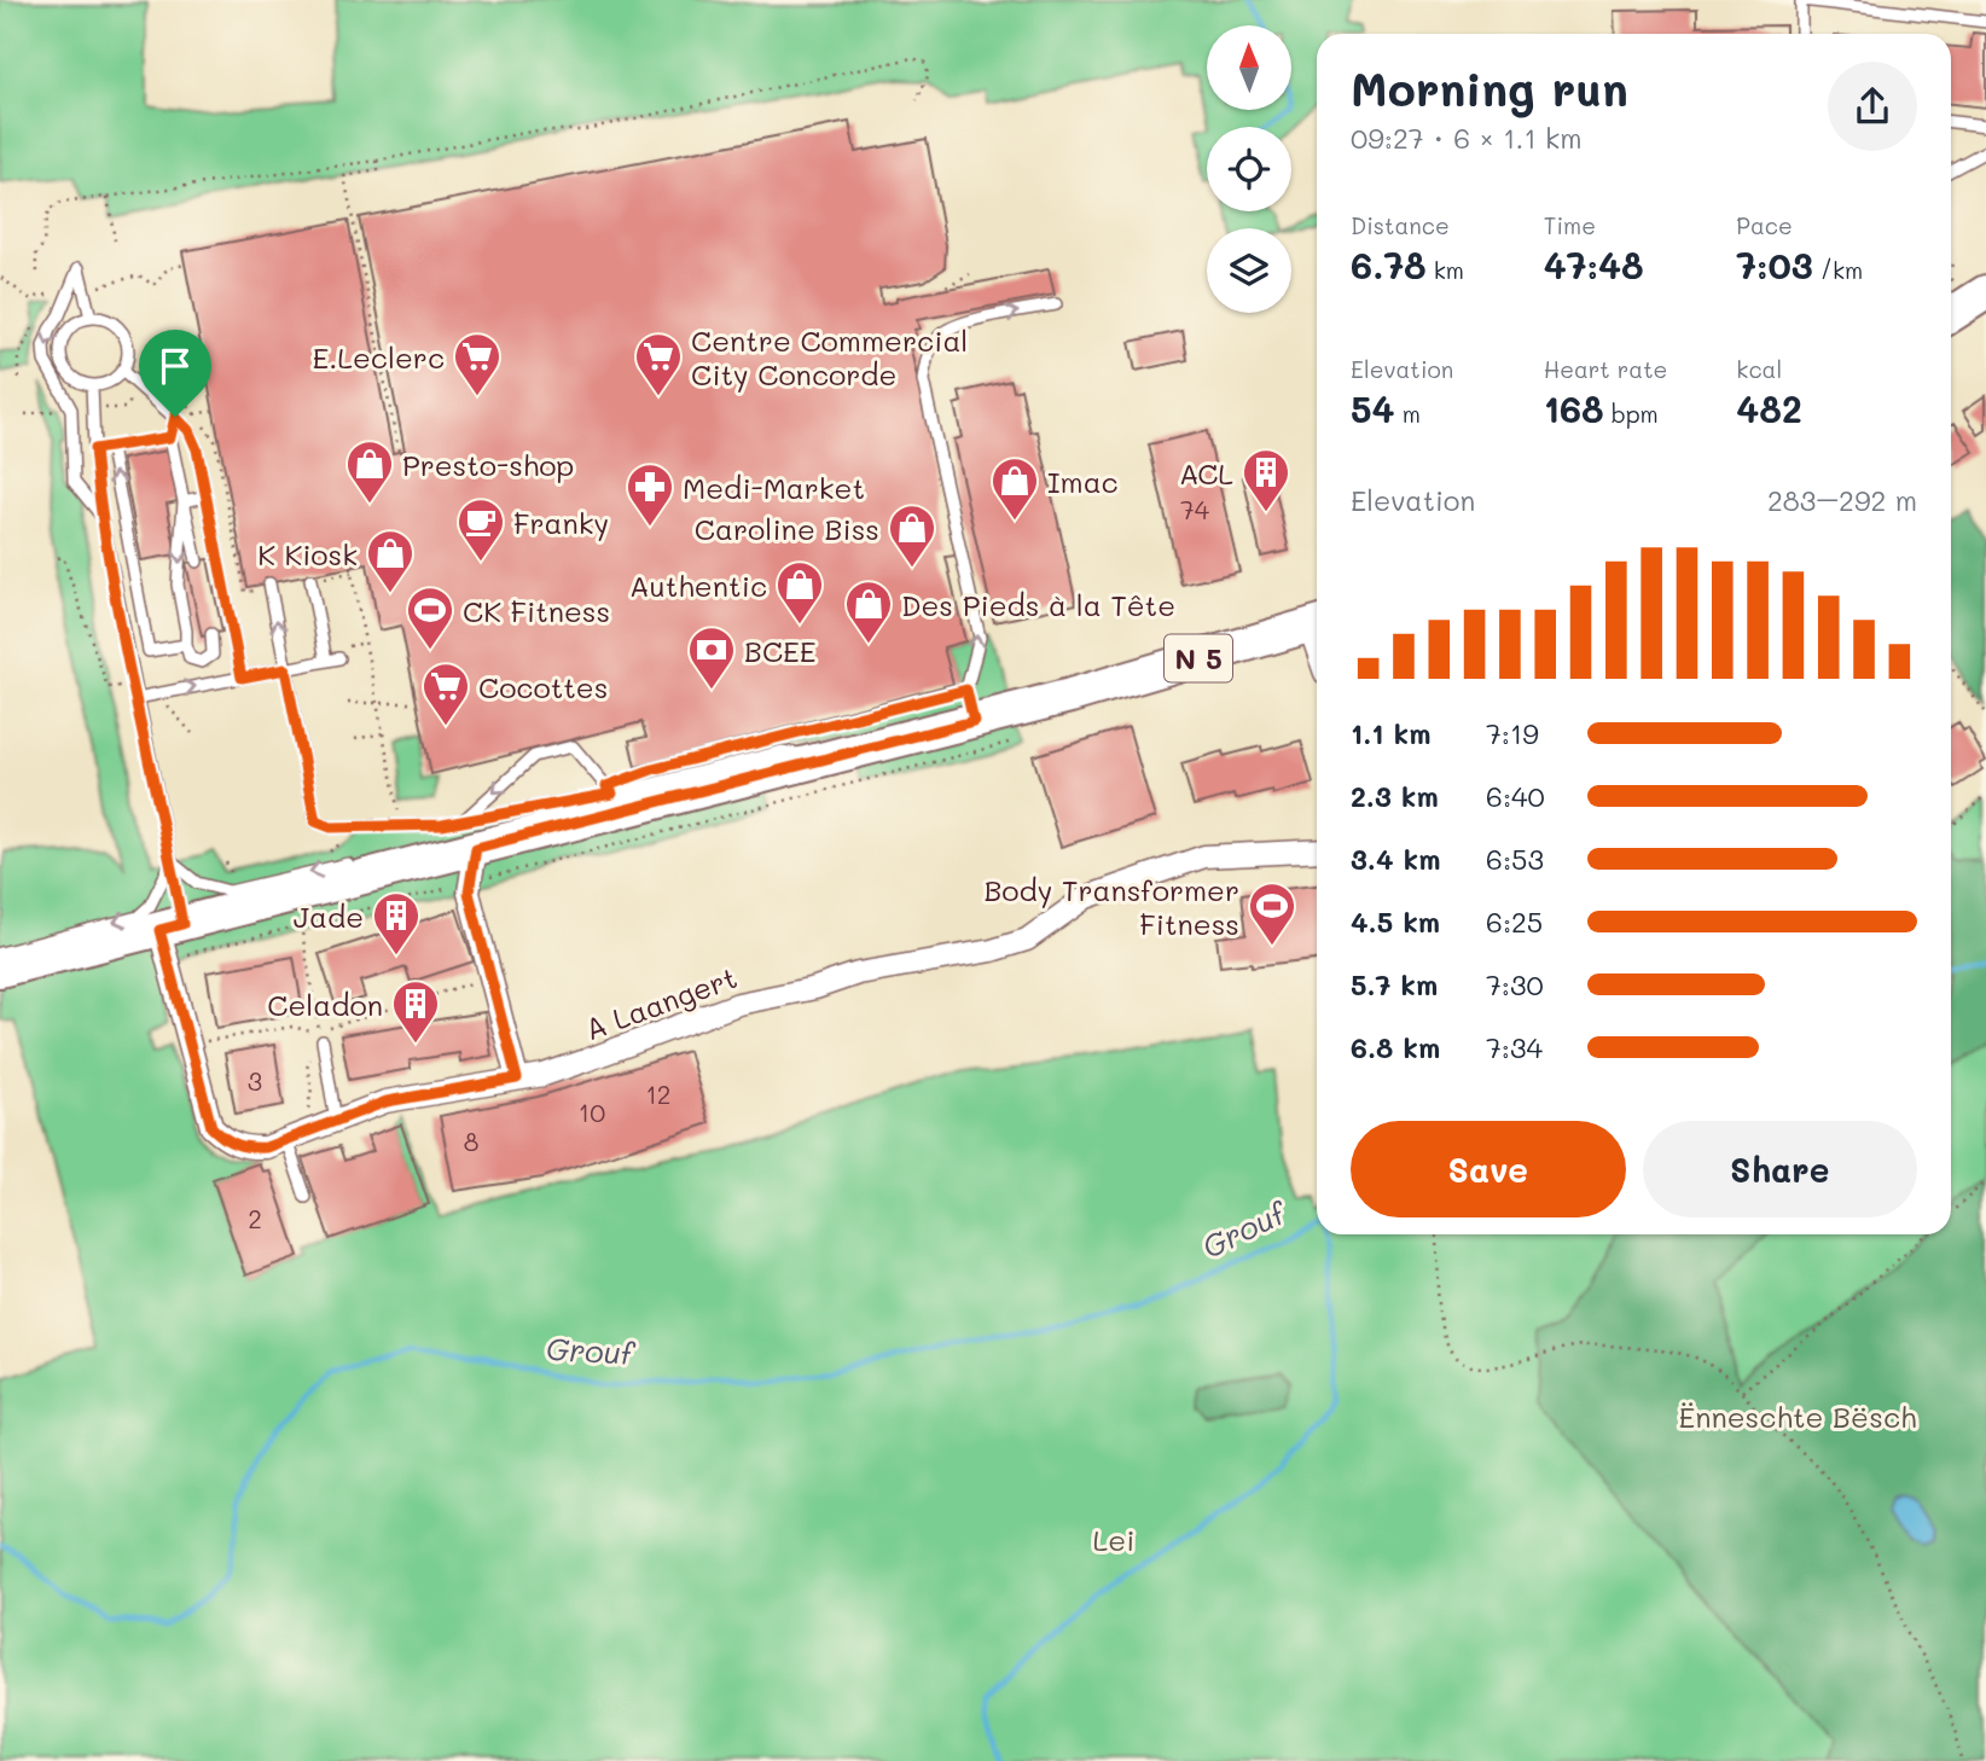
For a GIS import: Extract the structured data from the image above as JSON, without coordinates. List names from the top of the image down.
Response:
{
  "streets": {
    "main road": ["N 5"],
    "street": ["A Laangert"]
  },
  "crossings": [
    ["N 5", "A Laangert"]
  ],
  "water": ["Grouf"],
  "parks": ["Ënneschte Bësch", "Lei"],
  "places": {
    "supermarket": ["E.Leclerc", "Centre Commercial City Concorde", "Cocottes"],
    "shop": [
      "Presto-shop",
      "Imac",
      "Caroline Biss",
      "K Kiosk",
      "Authentic",
      "Des Pieds à la Tête"
    ],
    "building": ["ACL", "Jade", "Celadon"],
    "pharmacy": ["Medi-Market"],
    "cafe": ["Franky"],
    "sports": ["CK Fitness", "Body Transformer Fitness"],
    "bank": ["BCEE"]
  },
  "house_numbers": [
    "74",
    "3",
    "12",
    "10",
    "8",
    "2"
  ],
  "north": "top",
  "page": {
    "heading": ["Morning run", "09:27 · 6 × 1.1 km"],
    "stats": [
      ["Distance", "6.78 km"],
      ["Time", "47:48"],
      ["Pace", "7:03 /km"],
      ["Elevation", "54 m"],
      ["Heart rate", "168 bpm"],
      ["kcal", "482"]
    ],
    "chart": ["Elevation", "283–292 m"],
    "list": [
      {
        "name": "1.1 km",
        "note": "7:19"
      },
      {
        "name": "2.3 km",
        "note": "6:40"
      },
      {
        "name": "3.4 km",
        "note": "6:53"
      },
      {
        "name": "4.5 km",
        "note": "6:25"
      },
      {
        "name": "5.7 km",
        "note": "7:30"
      },
      {
        "name": "6.8 km",
        "note": "7:34"
      }
    ],
    "buttons": ["Save", "Share"]
  }
}
